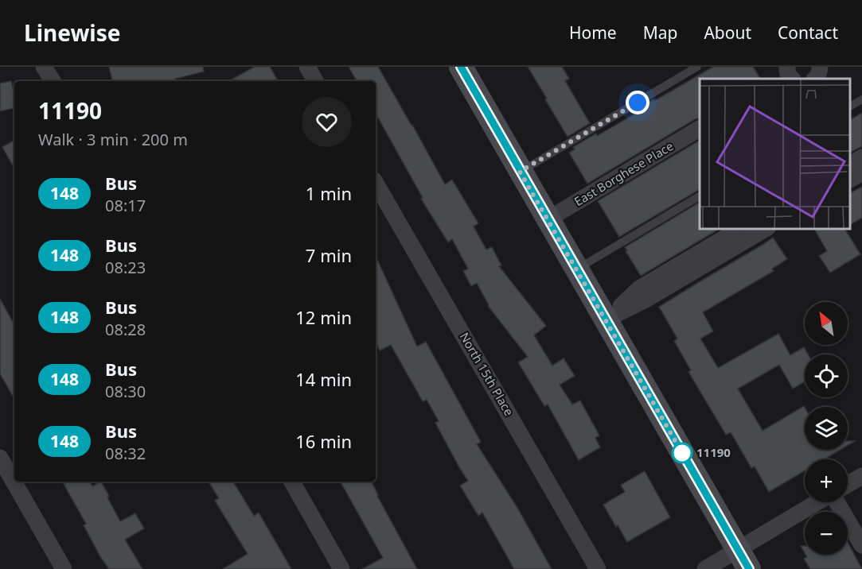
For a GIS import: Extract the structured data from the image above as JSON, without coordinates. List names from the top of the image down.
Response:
{
  "streets": {
    "street": ["East Borghese Place", "North 15th Place"]
  },
  "places": ["11190"],
  "lines": ["bus line 148"],
  "north": "top left",
  "page": {
    "header": "Linewise",
    "nav": [
      "Home",
      "Map",
      "About",
      "Contact"
    ],
    "heading": ["11190", "Walk · 3 min · 200 m"],
    "list": [
      {
        "mark": "148",
        "name": "Bus",
        "note": "08:17",
        "value": "1 min"
      },
      {
        "mark": "148",
        "name": "Bus",
        "note": "08:23",
        "value": "7 min"
      },
      {
        "mark": "148",
        "name": "Bus",
        "note": "08:28",
        "value": "12 min"
      },
      {
        "mark": "148",
        "name": "Bus",
        "note": "08:30",
        "value": "14 min"
      },
      {
        "mark": "148",
        "name": "Bus",
        "note": "08:32",
        "value": "16 min"
      }
    ],
    "map_buttons": ["+", "−"]
  }
}
